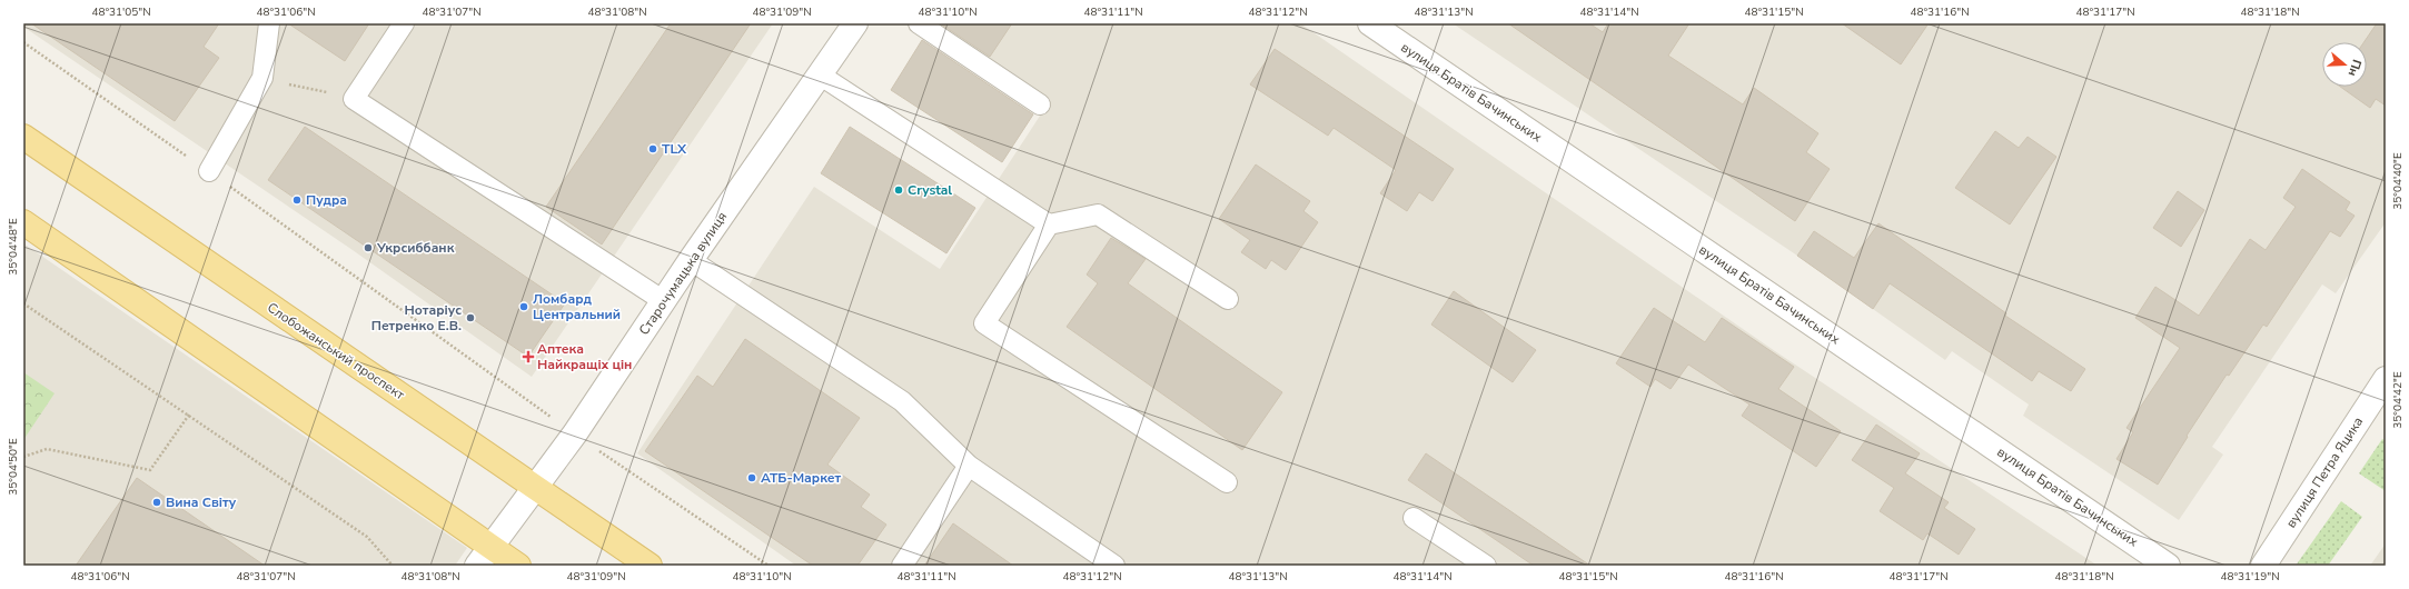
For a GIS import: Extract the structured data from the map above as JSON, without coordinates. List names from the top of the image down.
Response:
{
  "streets": {
    "main road": ["Слобожанський проспект"],
    "street": ["вулиця Братів Бачинських", "Старочумацька вулиця", "вулиця Петра Яцика"]
  },
  "crossings": [
    ["Старочумацька вулиця", "Слобожанський проспект"]
  ],
  "places": {
    "other": [
      "TLX",
      "Crystal",
      "Пудра",
      "Укрсиббанк",
      "Ломбард Центральний",
      "Нотаріус Петренко Е.В.",
      "АТБ-Маркет",
      "Вина Світу"
    ],
    "health": ["Аптека Найкращiх цiн"]
  },
  "north": "right",
  "coordinates": [
    "48°31'05\"N",
    "48°31'06\"N",
    "48°31'07\"N",
    "48°31'08\"N",
    "48°31'09\"N",
    "48°31'10\"N",
    "48°31'11\"N",
    "48°31'12\"N",
    "48°31'13\"N",
    "48°31'14\"N",
    "48°31'15\"N",
    "48°31'16\"N",
    "48°31'17\"N",
    "48°31'18\"N",
    "35°04'40\"E",
    "35°04'48\"E",
    "35°04'42\"E",
    "35°04'50\"E",
    "48°31'19\"N"
  ]
}
